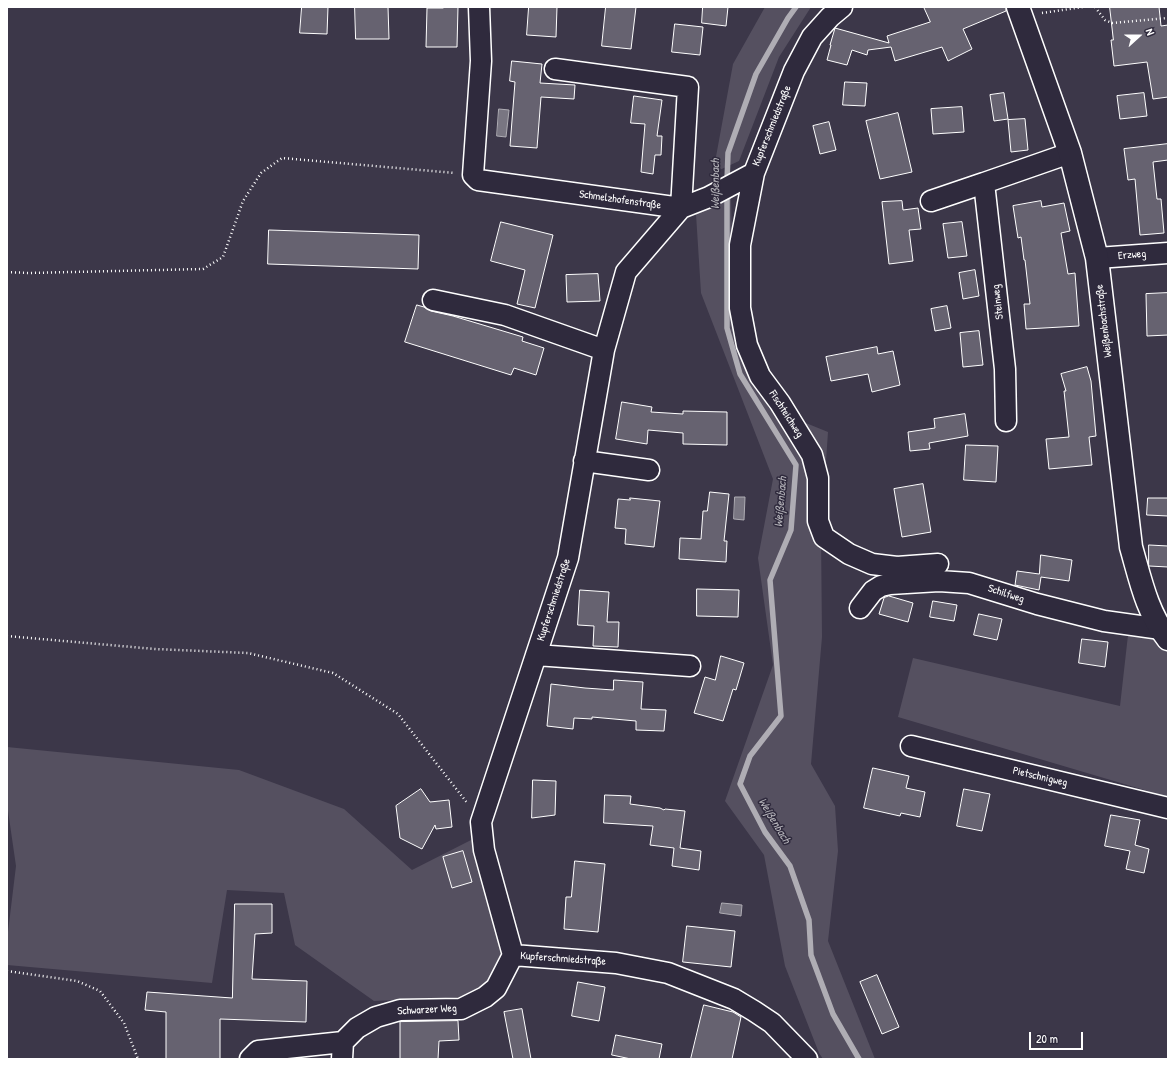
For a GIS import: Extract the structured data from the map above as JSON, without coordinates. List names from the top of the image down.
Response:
{
  "streets": {
    "main road": ["Weißenbachstraße"],
    "street": [
      "Kupferschmiedstraße",
      "Schmelzhofenstraße",
      "Erzweg",
      "Steinweg",
      "Fischteichweg",
      "Schilfweg",
      "Pietschnigweg",
      "Schwarzer Weg"
    ]
  },
  "crossings": [
    ["Kupferschmiedstraße", "Schmelzhofenstraße"],
    ["Kupferschmiedstraße", "Fischteichweg"],
    ["Kupferschmiedstraße", "Schwarzer Weg"],
    ["Erzweg", "Weißenbachstraße"],
    ["Weißenbachstraße", "Schilfweg"]
  ],
  "water": ["Weißenbach"],
  "scale_bar": "20 m",
  "north": "right"
}
